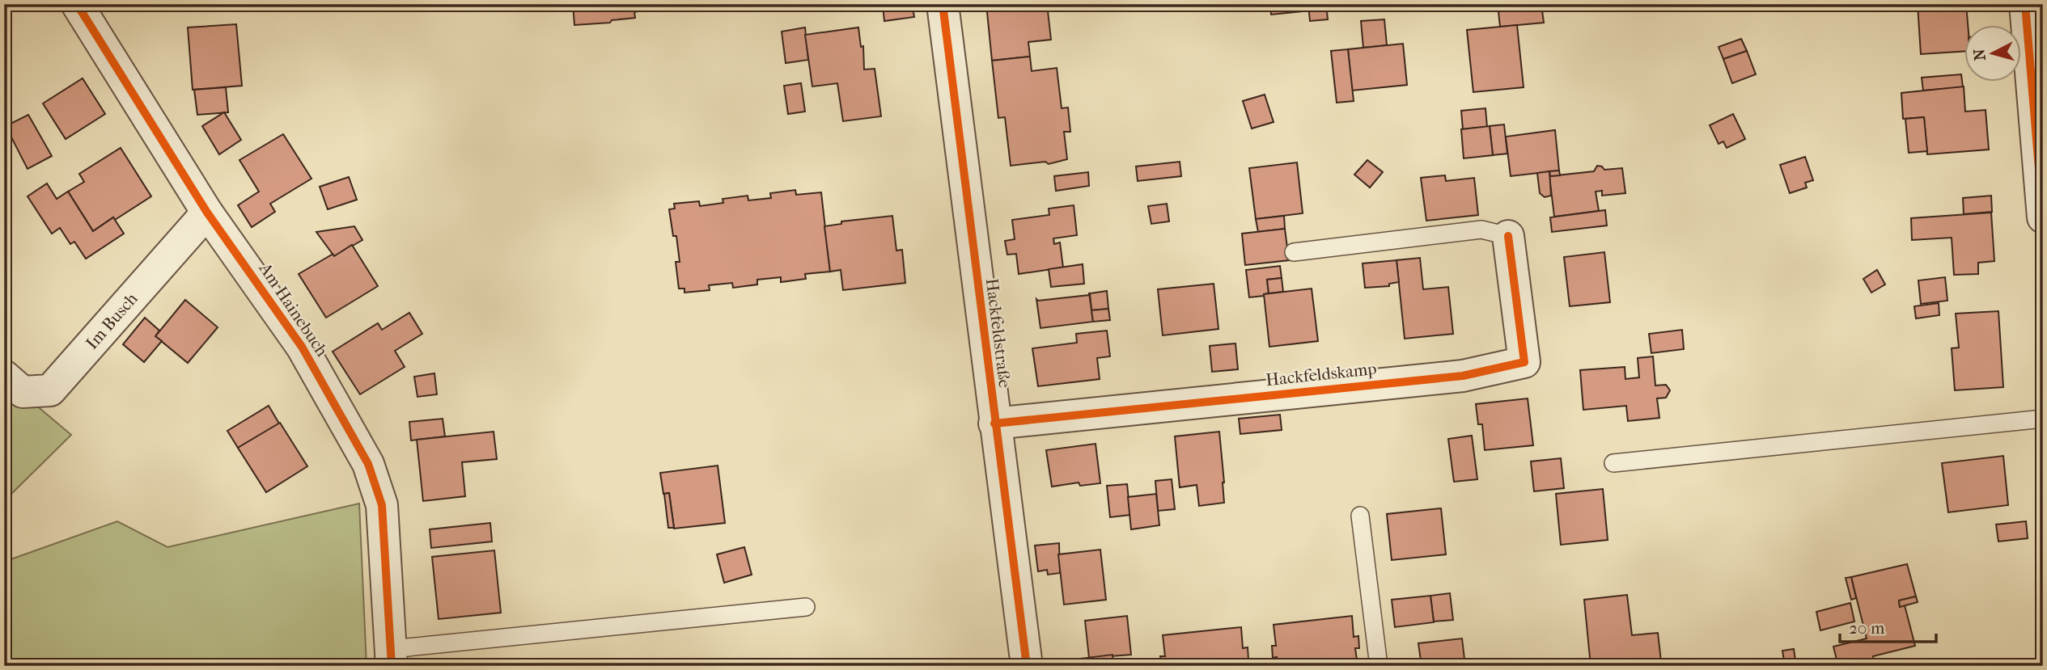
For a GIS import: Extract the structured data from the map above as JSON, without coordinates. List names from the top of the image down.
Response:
{
  "streets": {
    "street": [
      "Am Hainebuch",
      "Im Busch",
      "Hackfeldstraße",
      "Hackfeldskamp"
    ]
  },
  "crossings": [
    ["Am Hainebuch", "Im Busch"],
    ["Hackfeldstraße", "Hackfeldskamp"]
  ],
  "scale_bar": "20 m",
  "north": "left"
}
